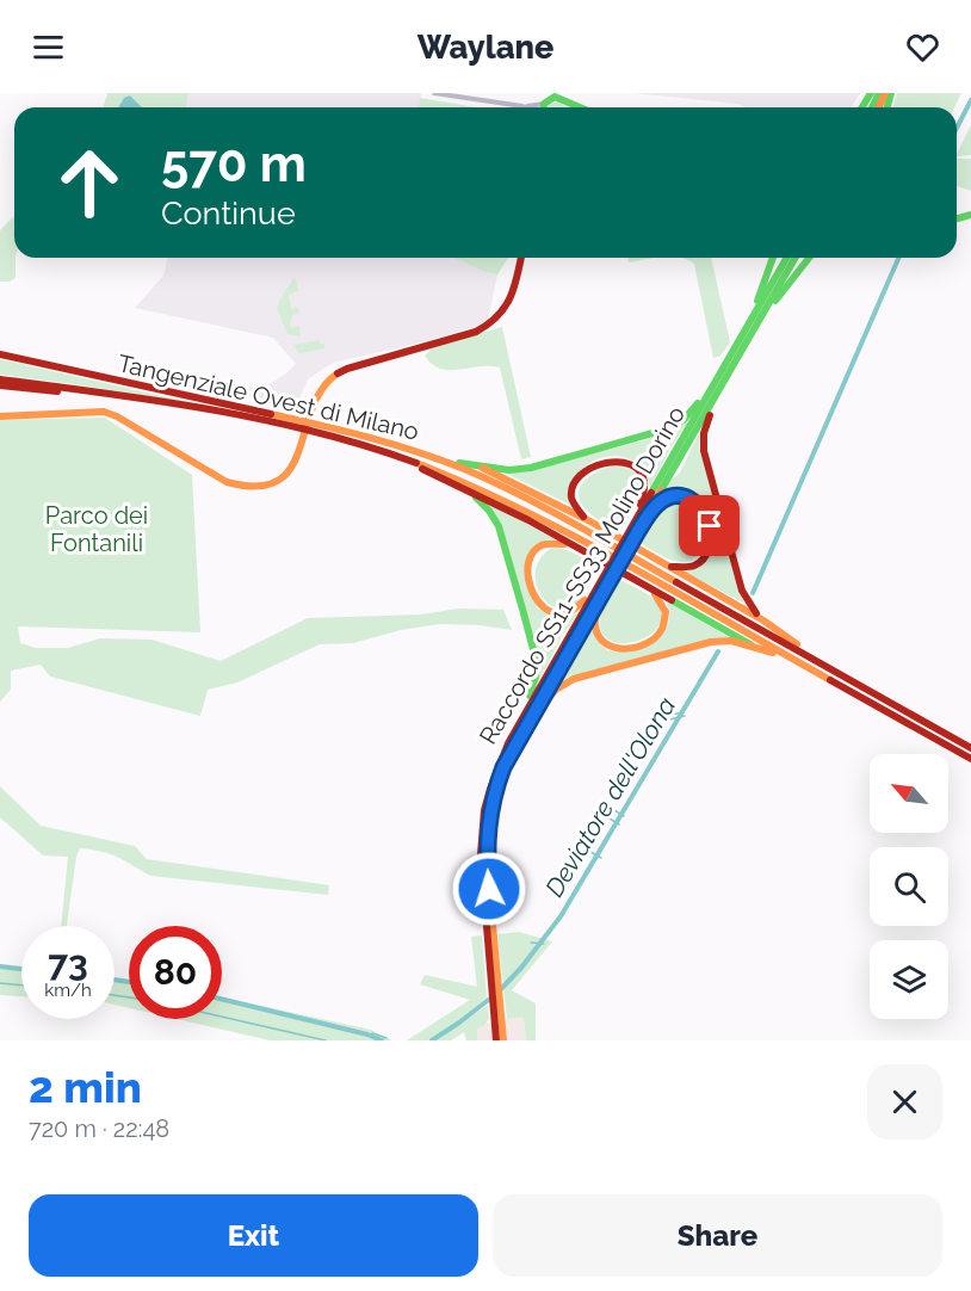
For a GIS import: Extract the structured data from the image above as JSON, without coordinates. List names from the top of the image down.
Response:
{
  "streets": {
    "main road": ["Tangenziale Ovest di Milano", "Raccordo SS11-SS33 Molino Dorino"]
  },
  "water": ["Deviatore dell'Olona"],
  "parks": ["Parco dei Fontanili"],
  "north": "top left",
  "page": {
    "header": "Waylane",
    "turn": ["570 m", "Continue"],
    "speed": "73 km/h",
    "limit": "80",
    "heading": ["2 min", "720 m · 22:48"],
    "buttons": ["Exit", "Share"]
  }
}
